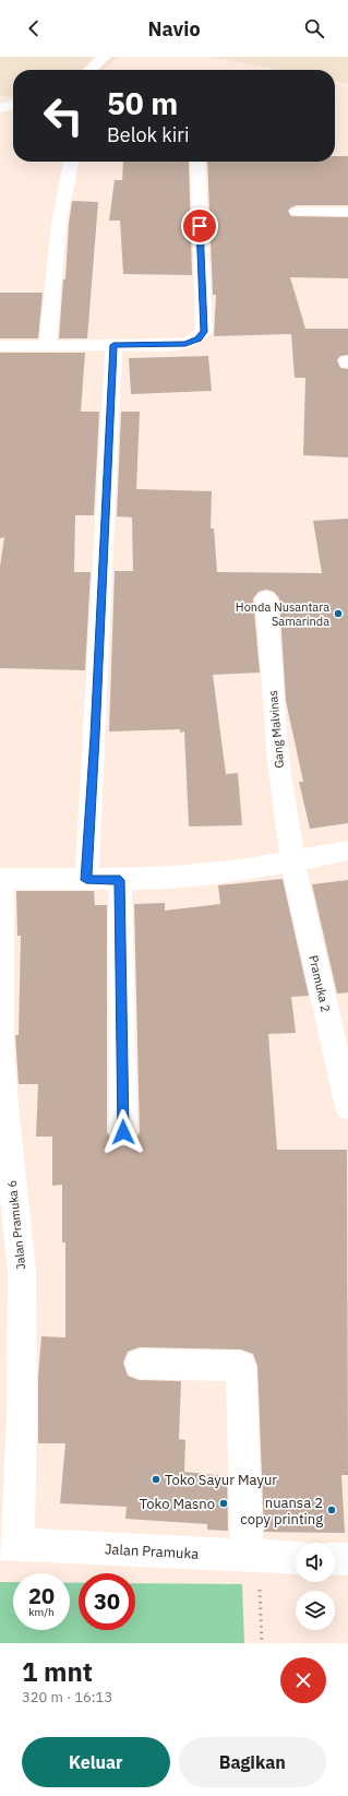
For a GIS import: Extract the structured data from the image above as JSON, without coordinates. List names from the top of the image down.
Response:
{
  "streets": {
    "street": [
      "Gang Malvinas",
      "Pramuka 2",
      "Jalan Pramuka 6",
      "Jalan Pramuka"
    ]
  },
  "crossings": [
    ["Gang Malvinas", "Pramuka 2"],
    ["Jalan Pramuka 6", "Jalan Pramuka"]
  ],
  "places": [
    "Honda Nusantara Samarinda",
    "Toko Sayur Mayur",
    "Toko Masno",
    "nuansa 2 copy printing"
  ],
  "page": {
    "header": "Navio",
    "turn": ["50 m", "Belok kiri"],
    "speed": "20 km/h",
    "limit": "30",
    "heading": ["1 mnt", "320 m · 16:13"],
    "buttons": ["Keluar", "Bagikan"]
  }
}
